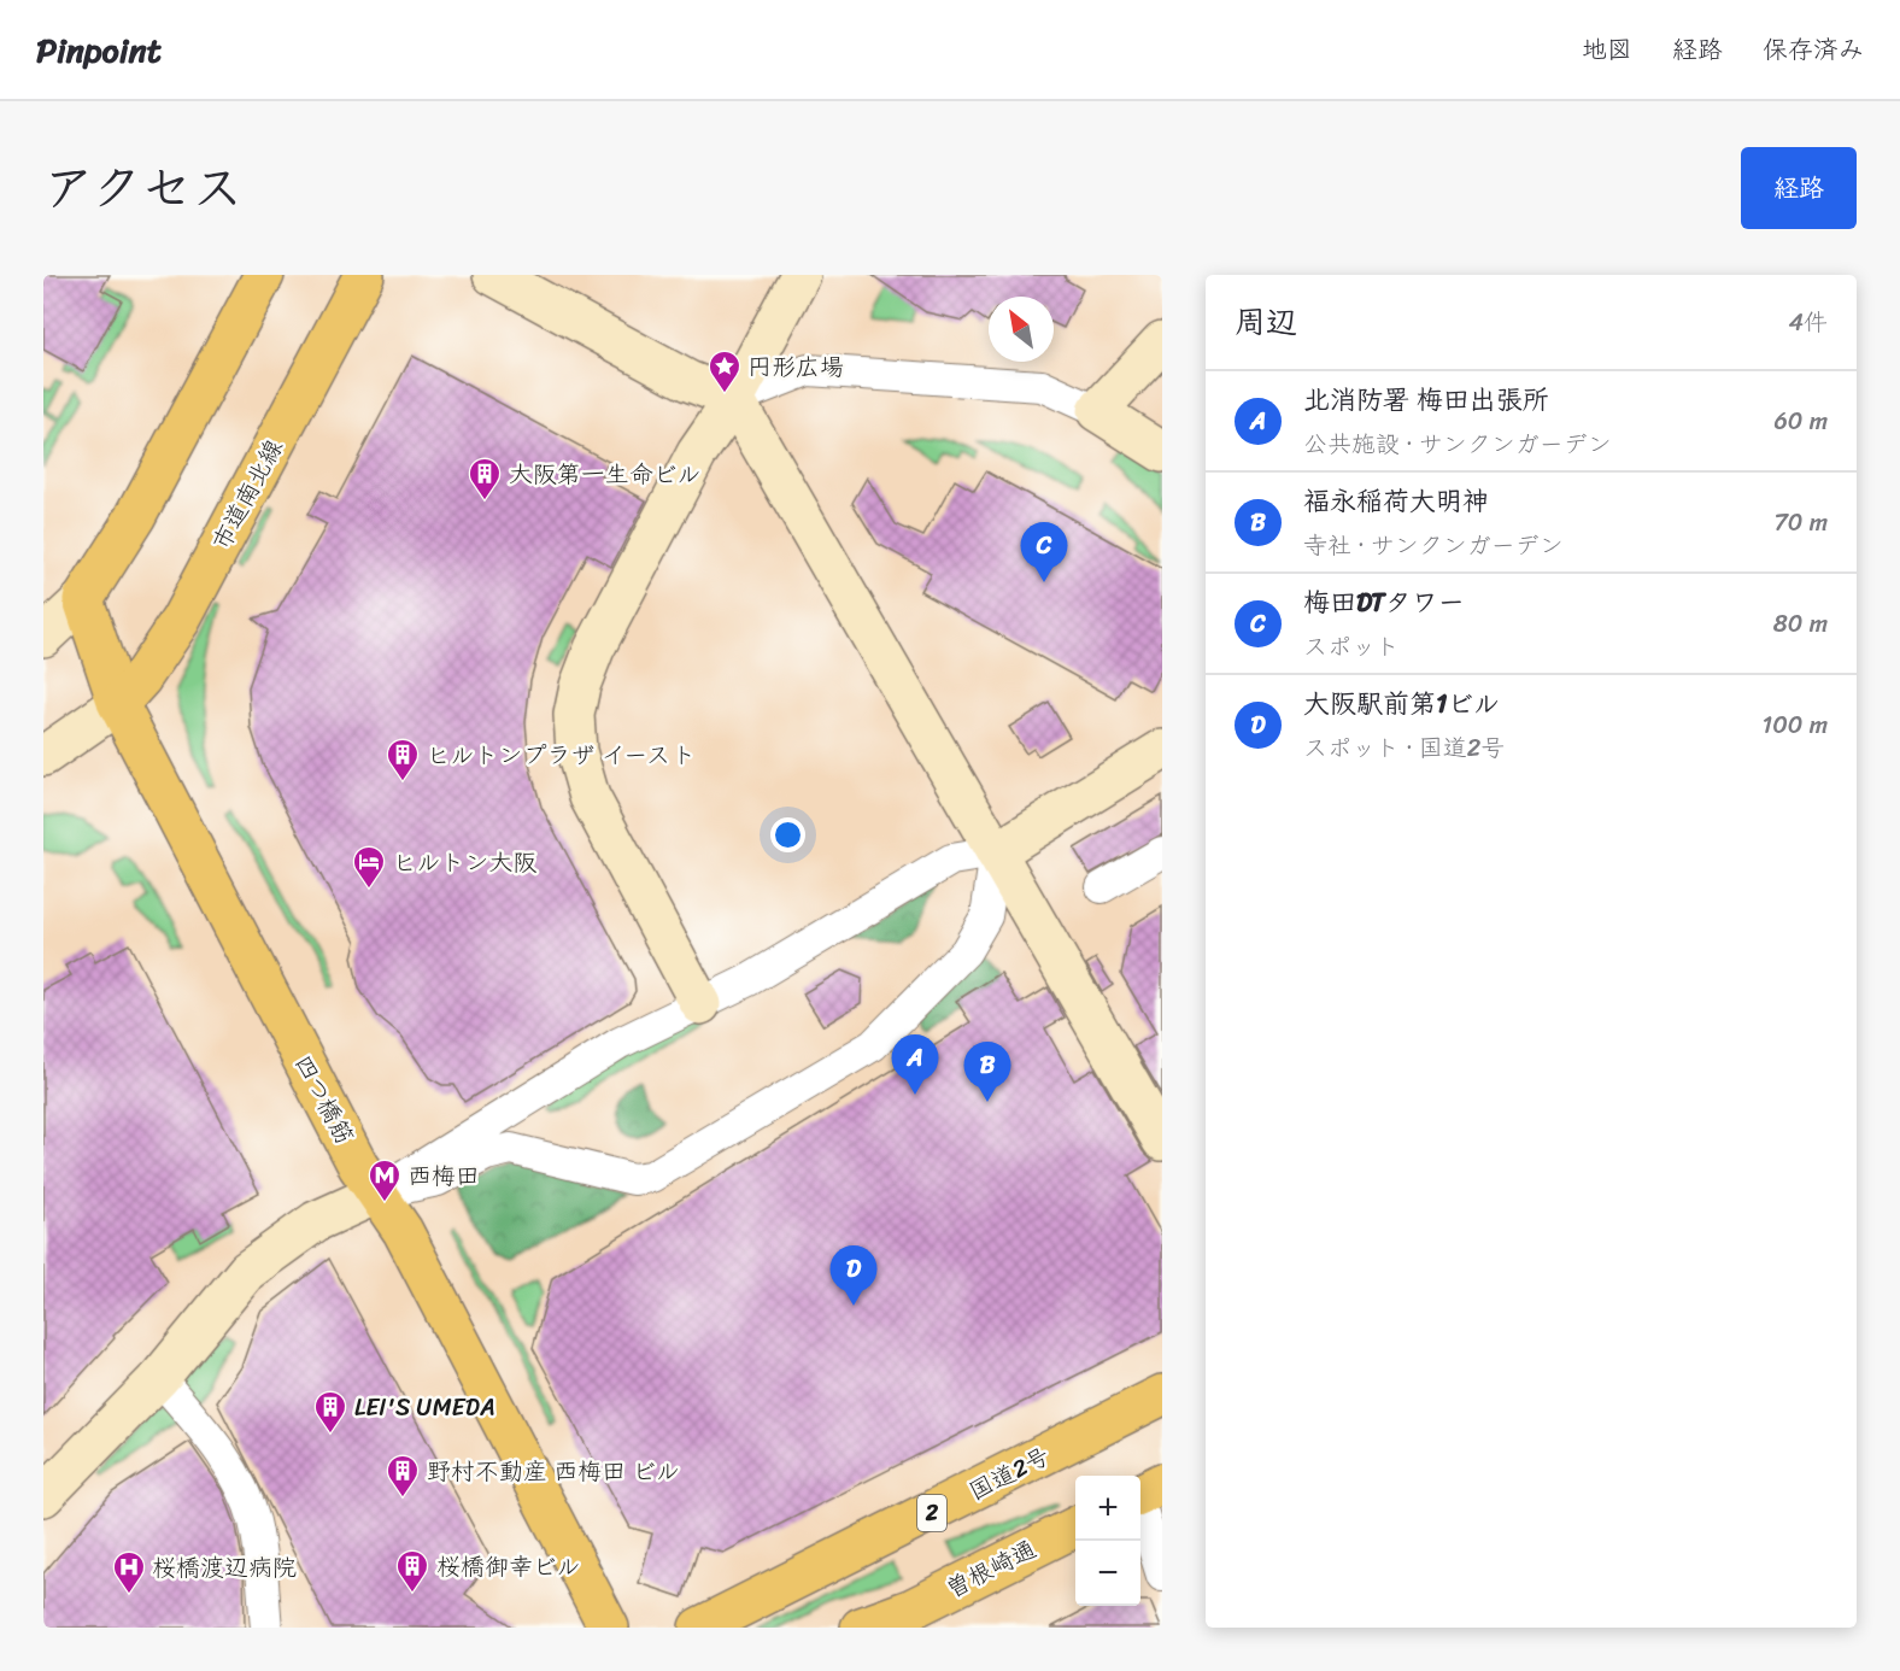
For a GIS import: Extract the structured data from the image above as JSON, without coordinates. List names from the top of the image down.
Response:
{
  "streets": {
    "main road": [
      "市道南北線",
      "四つ橋筋",
      "国道2号",
      "2",
      "曽根崎通"
    ]
  },
  "crossings": [
    ["市道南北線", "四つ橋筋"]
  ],
  "places": {
    "place": ["円形広場"],
    "building": [
      "大阪第一生命ビル",
      "ヒルトンプラザ イースト",
      "LEI'S UMEDA",
      "野村不動産 西梅田 ビル",
      "桜橋御幸ビル"
    ],
    "hotel": ["ヒルトン大阪"],
    "metro station": ["西梅田"],
    "hospital": ["桜橋渡辺病院"]
  },
  "north": "top left",
  "page": {
    "header": "Pinpoint",
    "nav": ["地図", "経路", "保存済み"],
    "title": "アクセス",
    "buttons": "経路",
    "heading": ["周辺", "4件"],
    "list": [
      {
        "mark": "A",
        "name": "北消防署 梅田出張所",
        "note": "公共施設 · サンクンガーデン",
        "value": "60 m"
      },
      {
        "mark": "B",
        "name": "福永稲荷大明神",
        "note": "寺社 · サンクンガーデン",
        "value": "70 m"
      },
      {
        "mark": "C",
        "name": "梅田DTタワー",
        "note": "スポット",
        "value": "80 m"
      },
      {
        "mark": "D",
        "name": "大阪駅前第1ビル",
        "note": "スポット · 国道2号",
        "value": "100 m"
      }
    ],
    "pins": [
      "C",
      "A",
      "B",
      "D"
    ],
    "map_buttons": ["+", "−"]
  }
}
